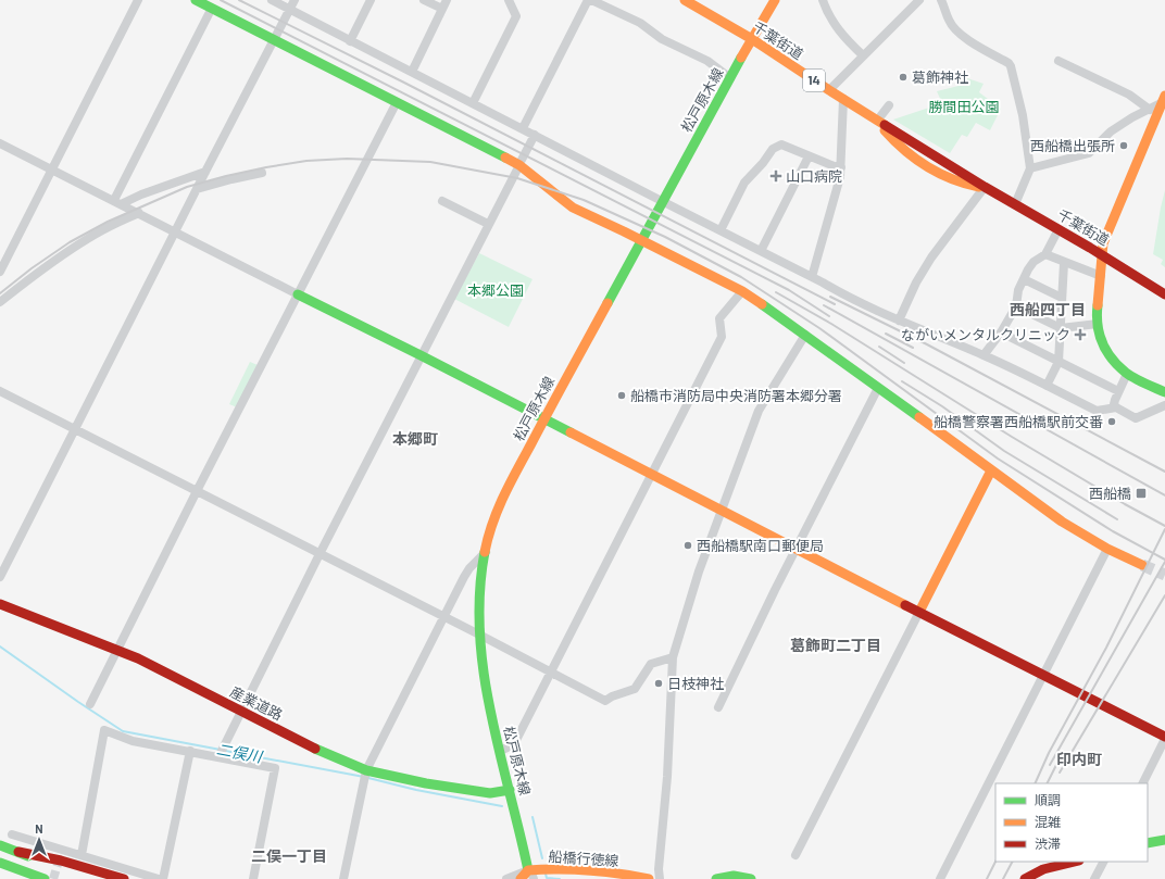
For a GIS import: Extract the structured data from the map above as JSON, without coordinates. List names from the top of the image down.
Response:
{
  "streets": {
    "main road": [
      "千葉街道",
      "14",
      "松戸原木線",
      "産業道路",
      "船橋行徳線"
    ]
  },
  "crossings": [
    ["千葉街道", "松戸原木線"],
    ["松戸原木線", "産業道路"],
    ["松戸原木線", "船橋行徳線"]
  ],
  "districts": [
    "西船四丁目",
    "本郷町",
    "葛飾町二丁目",
    "印内町",
    "二俣一丁目"
  ],
  "water": ["二俣川"],
  "parks": ["勝間田公園", "本郷公園"],
  "places": {
    "other": [
      "葛飾神社",
      "西船橋出張所",
      "船橋市消防局中央消防署本郷分署",
      "船橋警察署西船橋駅前交番",
      "西船橋駅南口郵便局",
      "日枝神社"
    ],
    "health": ["山口病院", "ながいメンタルクリニック"],
    "transit": ["西船橋"]
  },
  "legend": ["順調", "混雑", "渋滞"],
  "north": "top"
}
